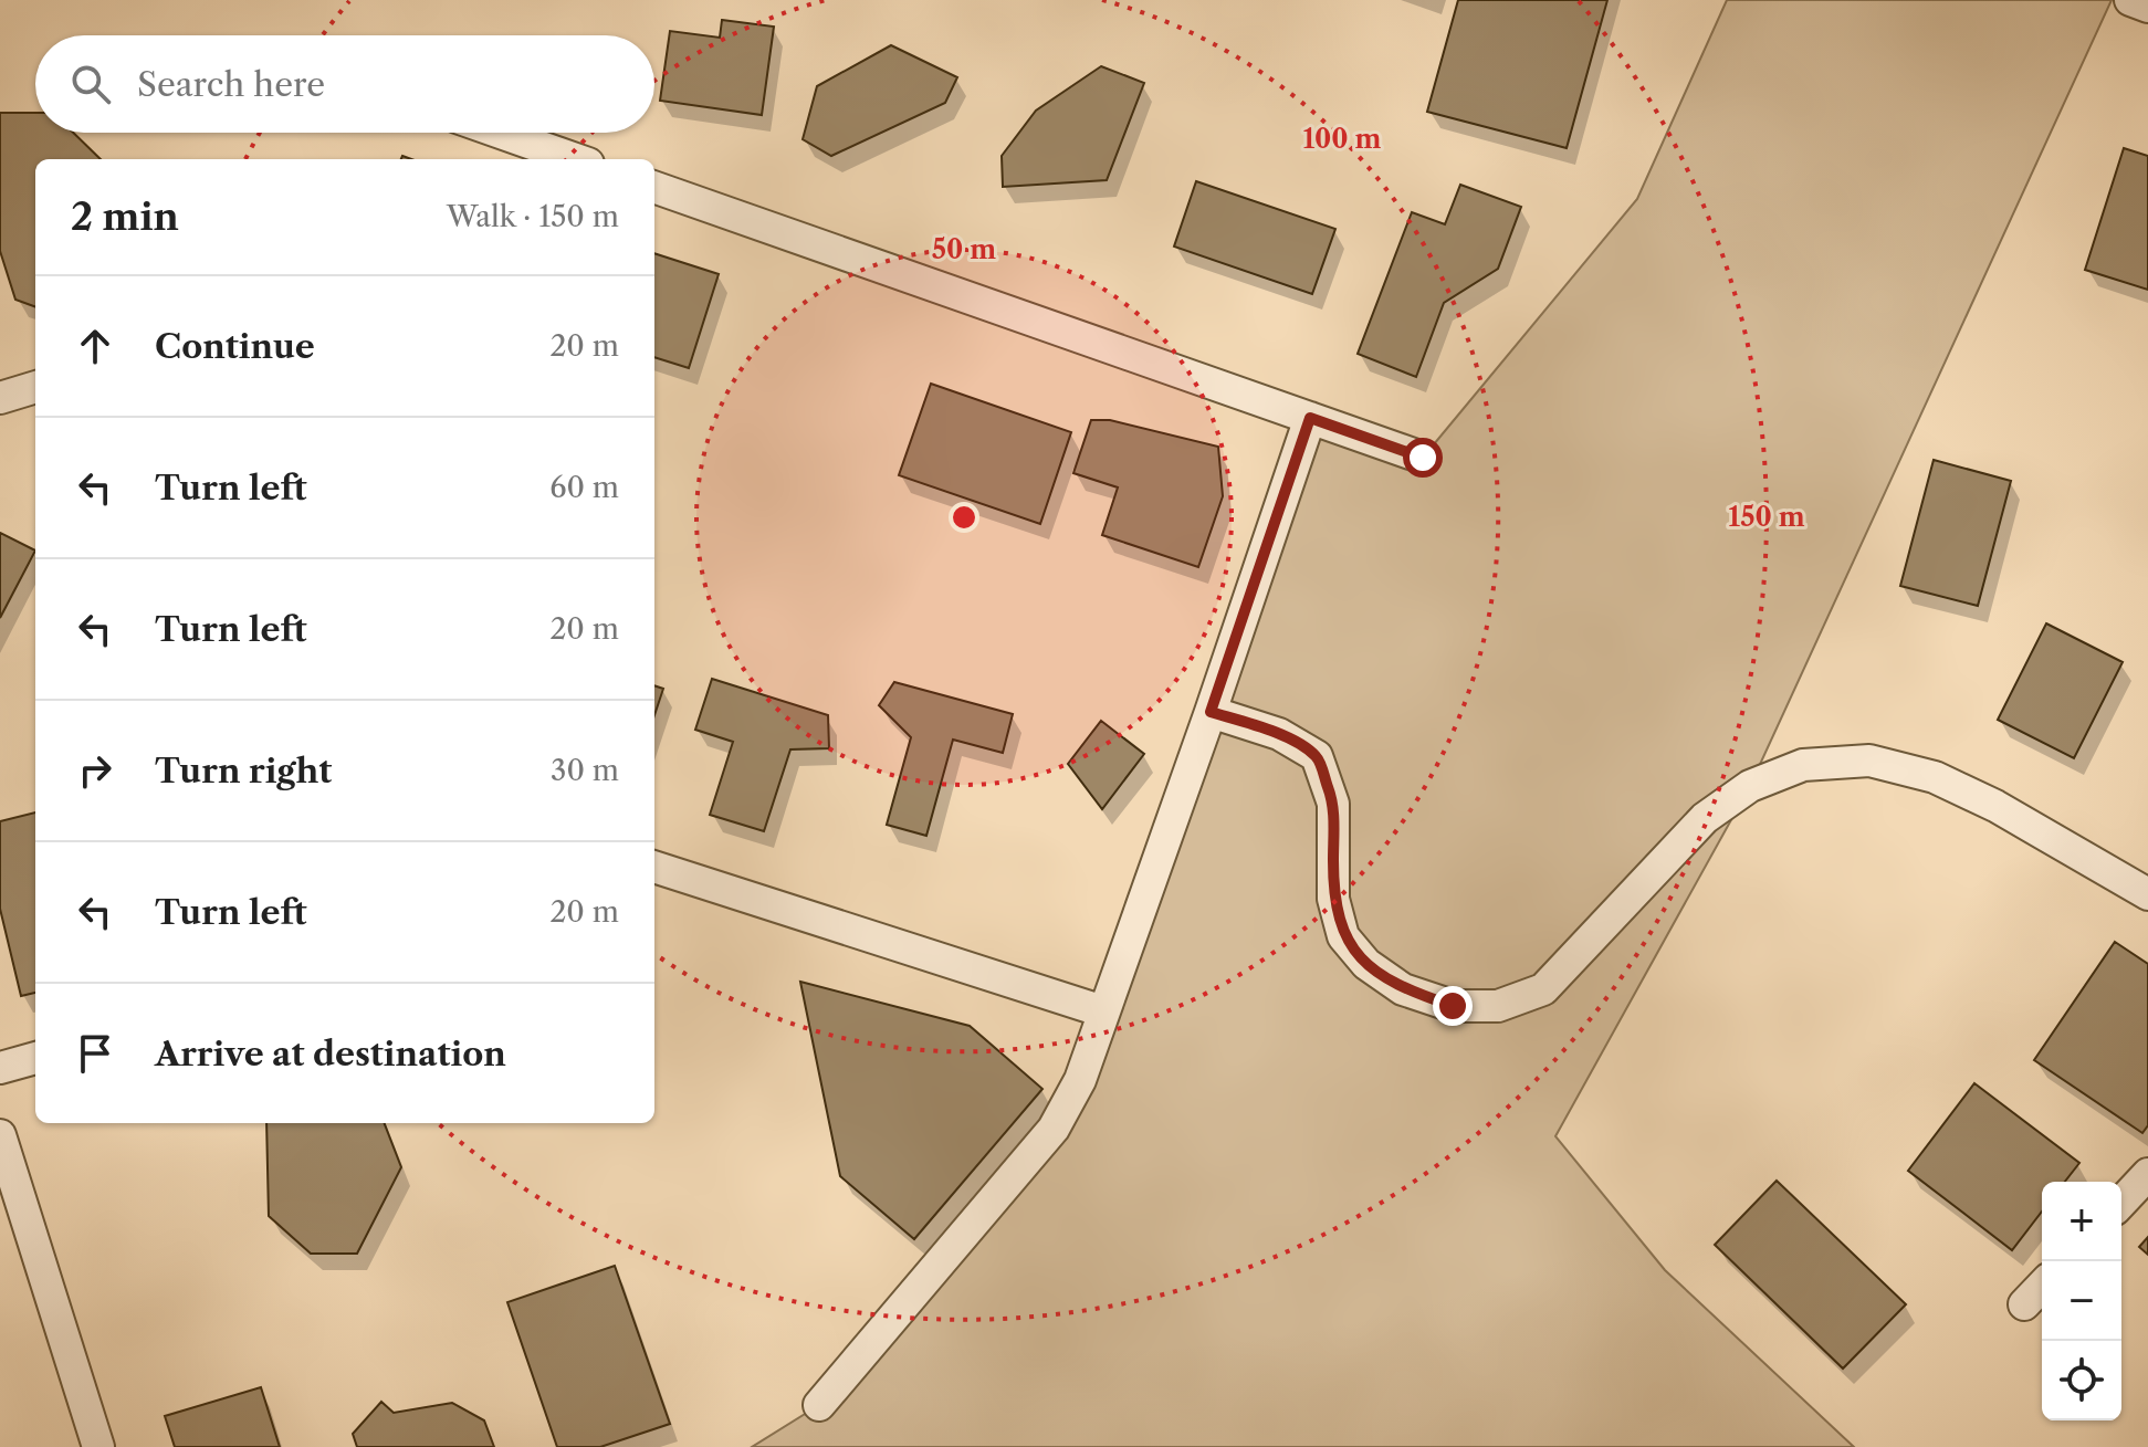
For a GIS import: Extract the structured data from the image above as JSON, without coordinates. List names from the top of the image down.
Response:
{
  "page": {
    "search": "Search here",
    "heading": ["2 min", "Walk · 150 m"],
    "list": [
      ["Continue", "20 m"],
      ["Turn left", "60 m"],
      ["Turn left", "20 m"],
      ["Turn right", "30 m"],
      ["Turn left", "20 m"],
      "Arrive at destination"
    ],
    "map_buttons": ["+", "−"]
  },
  "rings": ["100 m", "50 m", "150 m"]
}
